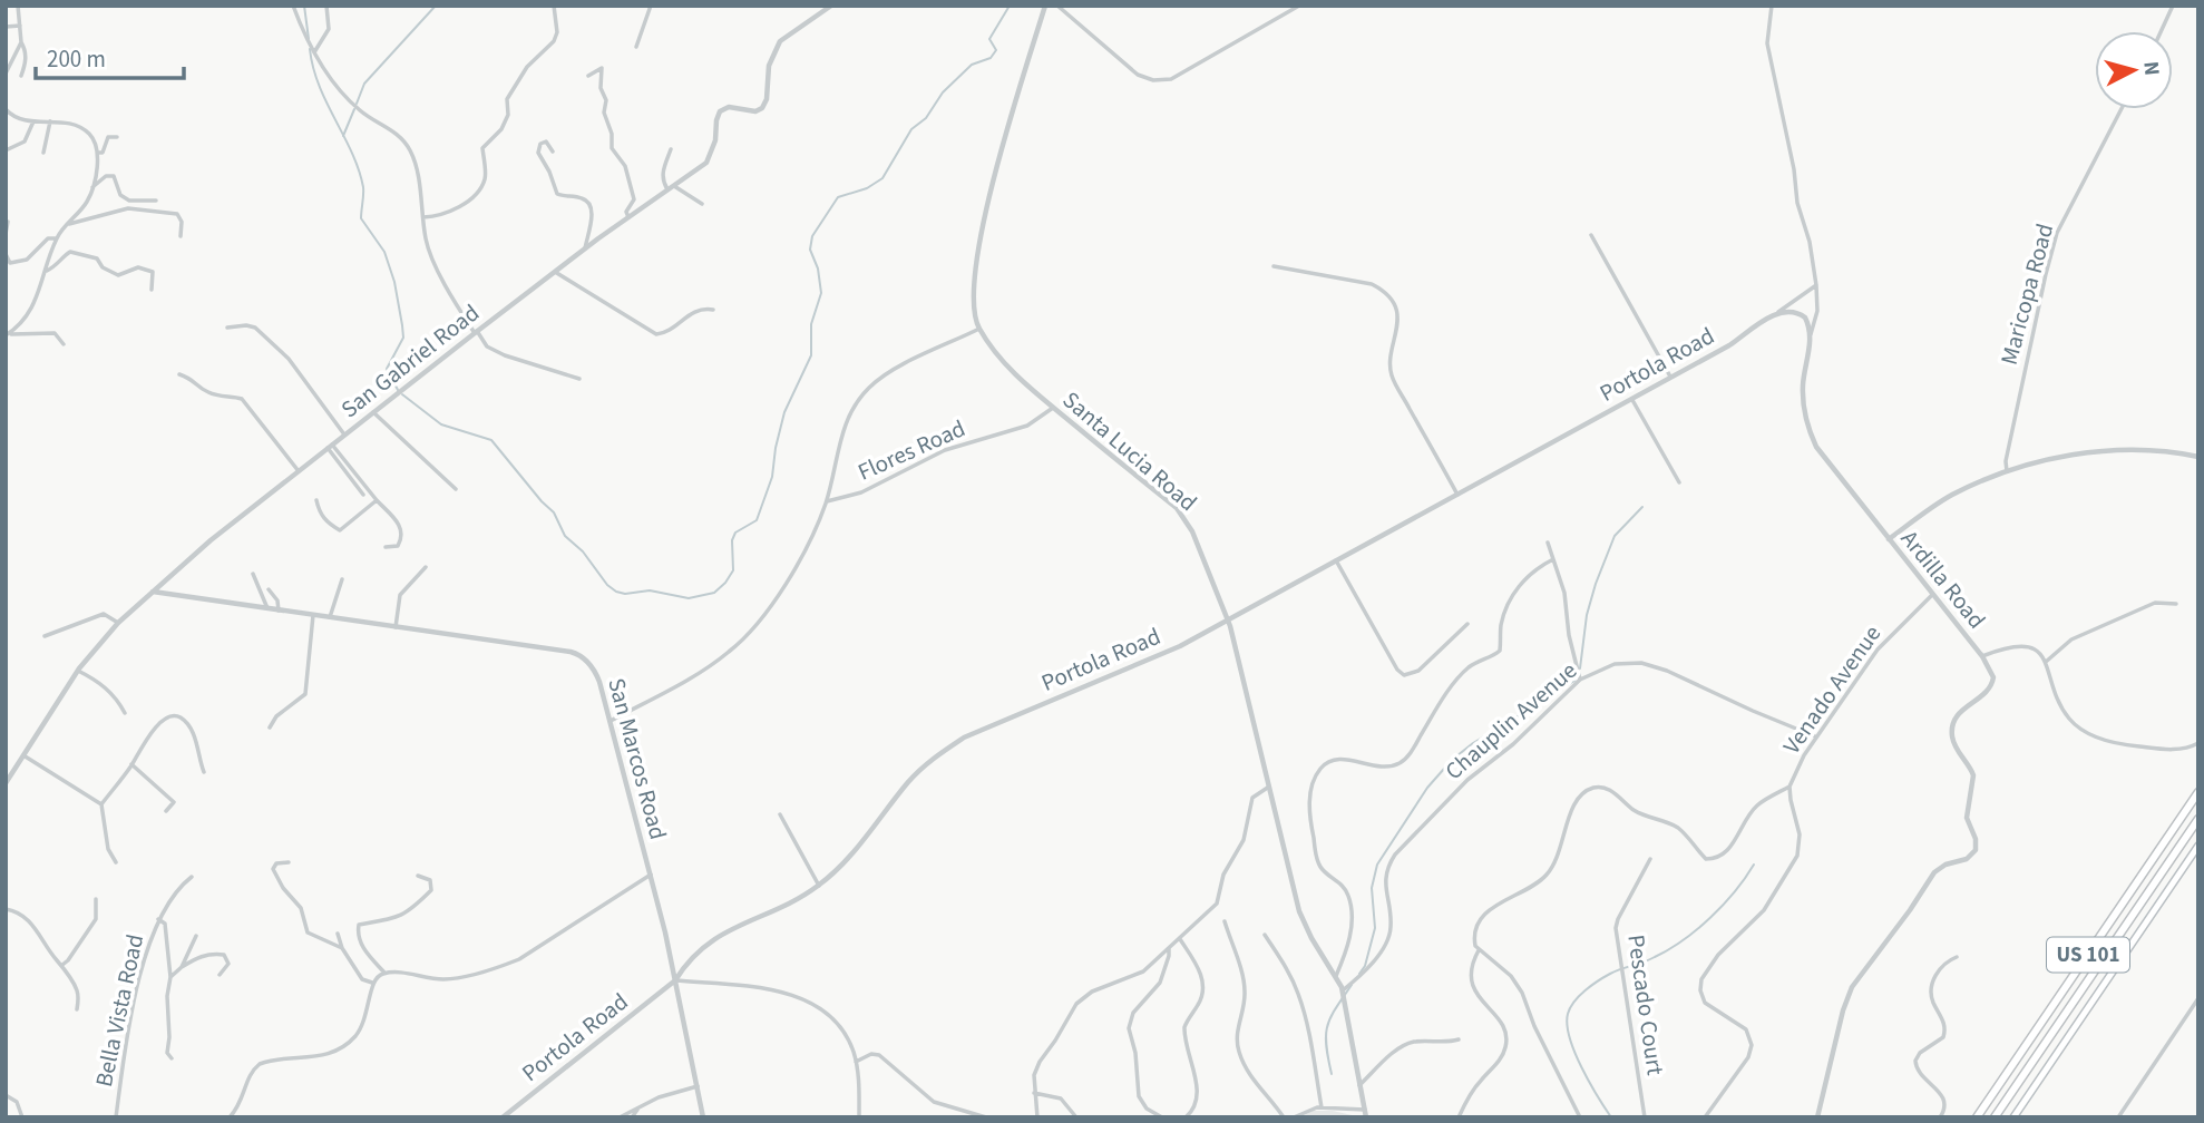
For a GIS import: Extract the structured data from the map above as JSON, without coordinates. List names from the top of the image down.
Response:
{
  "streets": {
    "highway": ["US 101"],
    "street": [
      "Maricopa Road",
      "San Gabriel Road",
      "Portola Road",
      "Flores Road",
      "Santa Lucia Road",
      "Ardilla Road",
      "Venado Avenue",
      "Chauplin Avenue",
      "San Marcos Road",
      "Pescado Court",
      "Bella Vista Road"
    ]
  },
  "crossings": [
    ["San Gabriel Road", "San Marcos Road"],
    ["Portola Road", "Santa Lucia Road"],
    ["Portola Road", "Ardilla Road"],
    ["Portola Road", "San Marcos Road"],
    ["Flores Road", "Santa Lucia Road"],
    ["Santa Lucia Road", "Chauplin Avenue"],
    ["Ardilla Road", "Venado Avenue"],
    ["Venado Avenue", "Chauplin Avenue"]
  ],
  "scale_bar": "200 m",
  "north": "right"
}
